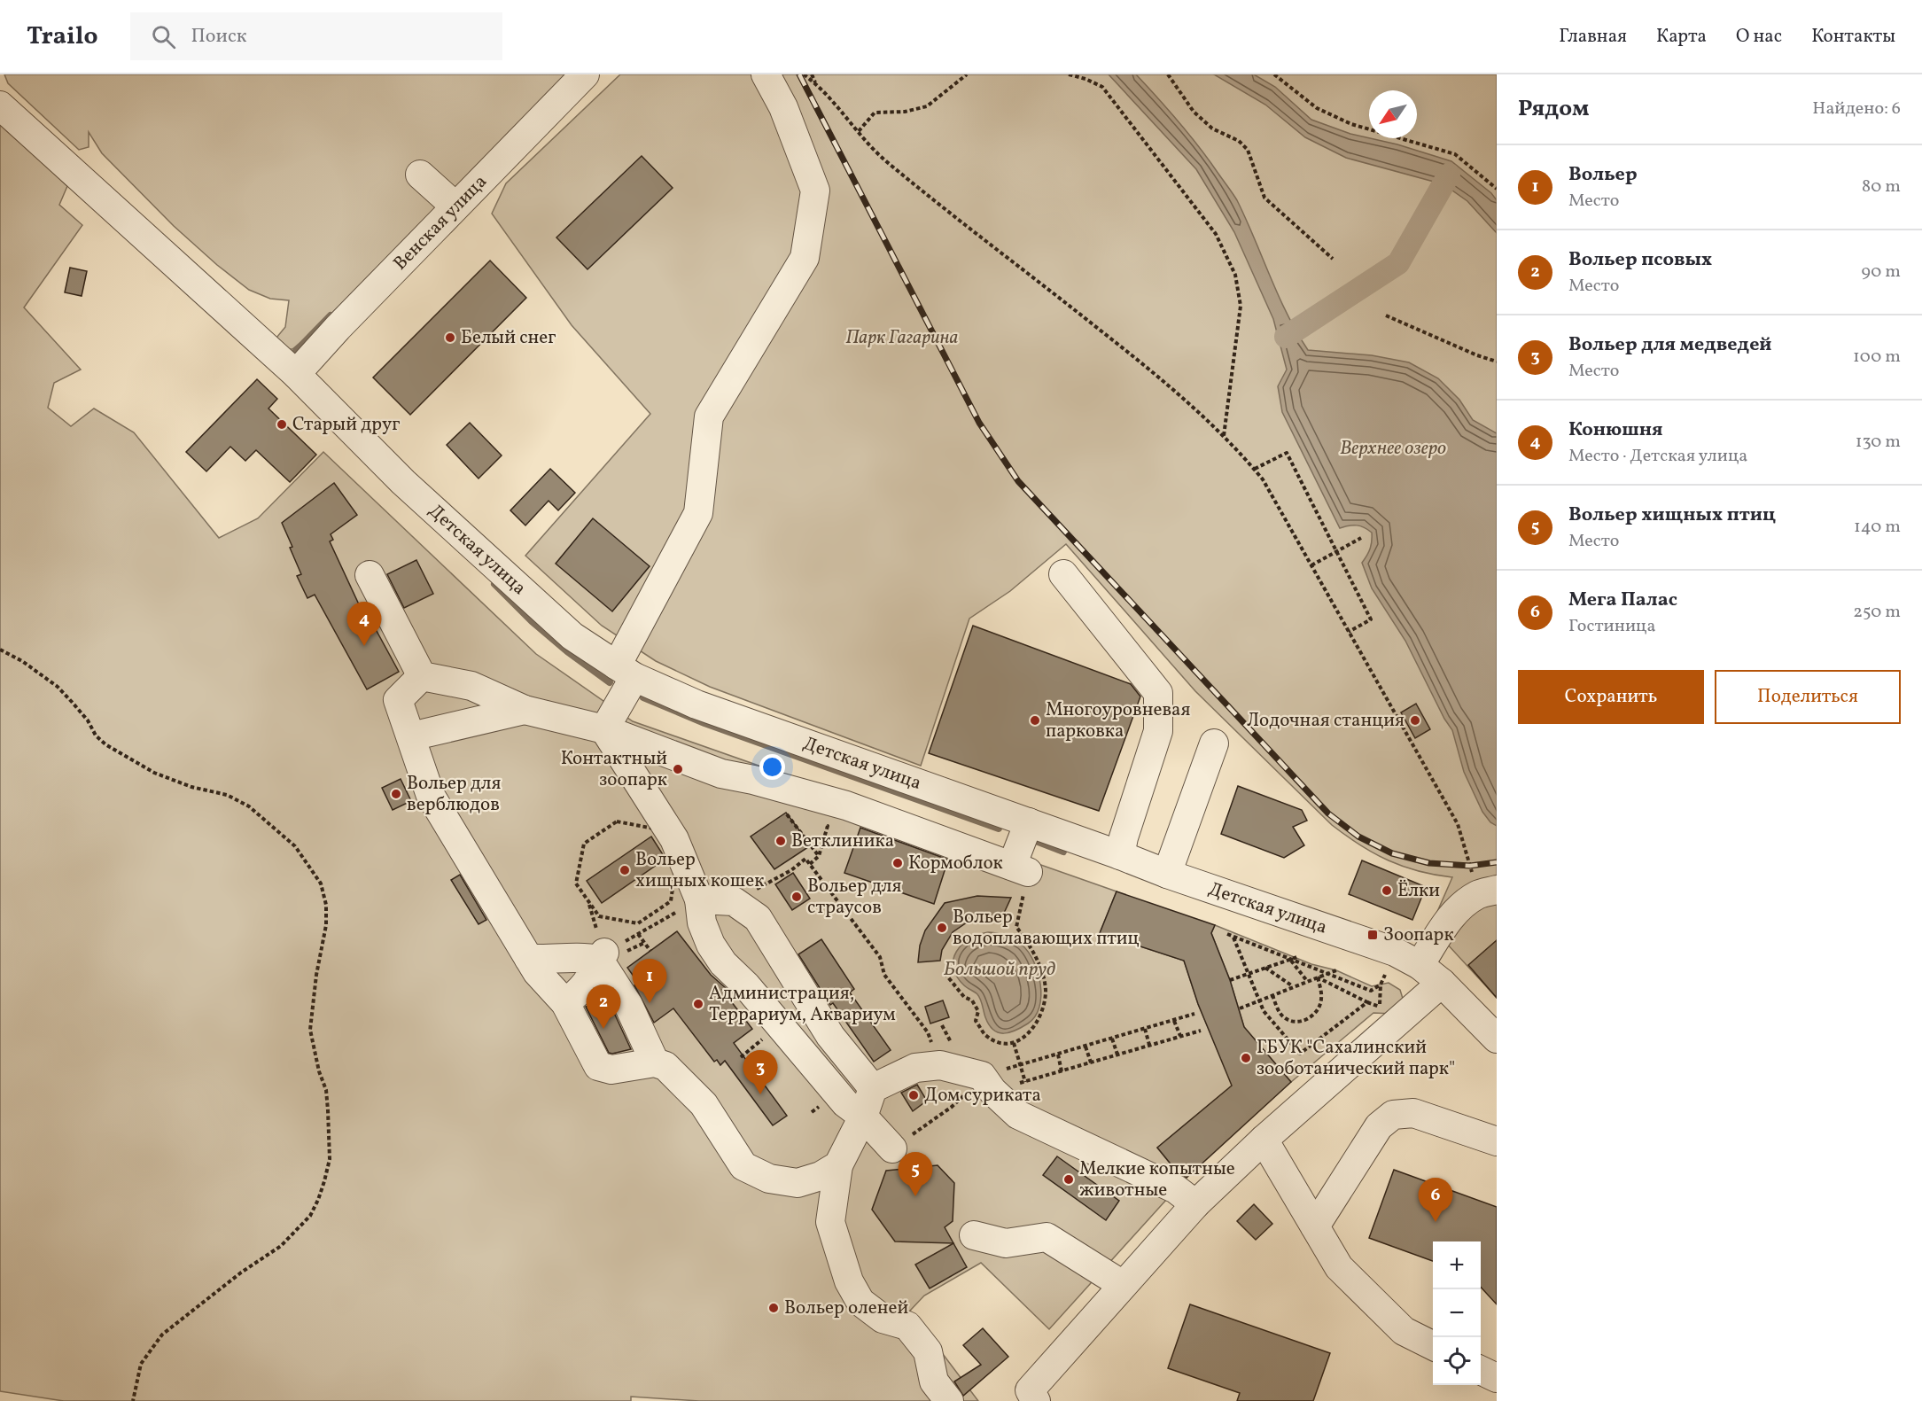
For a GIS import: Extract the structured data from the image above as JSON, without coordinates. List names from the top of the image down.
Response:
{
  "streets": {
    "street": ["Венская улица", "Детская улица"]
  },
  "crossings": [
    ["Венская улица", "Детская улица"]
  ],
  "water": ["Верхнее озеро", "Большой пруд"],
  "parks": ["Парк Гагарина"],
  "places": {
    "other": [
      "Белый снег",
      "Старый друг",
      "Многоуровневая парковка",
      "Лодочная станция",
      "Контактный зоопарк",
      "Вольер для верблюдов",
      "Ветклиника",
      "Кормоблок",
      "Вольер хищных кошек",
      "Ёлки",
      "Вольер для страусов",
      "Вольер водоплавающих птиц",
      "Администрация, Террариум, Аквариум",
      "ГБУК \"Сахалинский зооботанический парк\"",
      "Дом суриката",
      "Мелкие копытные животные",
      "Вольер оленей"
    ],
    "transit": ["Зоопарк"]
  },
  "north": "bottom left",
  "page": {
    "header": "Trailo",
    "search": "Поиск",
    "nav": [
      "Главная",
      "Карта",
      "О нас",
      "Контакты"
    ],
    "heading": ["Рядом", "Найдено: 6"],
    "list": [
      {
        "mark": "1",
        "name": "Вольер",
        "note": "Место",
        "value": "80 m"
      },
      {
        "mark": "2",
        "name": "Вольер псовых",
        "note": "Место",
        "value": "90 m"
      },
      {
        "mark": "3",
        "name": "Вольер для медведей",
        "note": "Место",
        "value": "100 m"
      },
      {
        "mark": "4",
        "name": "Конюшня",
        "note": "Место · Детская улица",
        "value": "130 m"
      },
      {
        "mark": "5",
        "name": "Вольер хищных птиц",
        "note": "Место",
        "value": "140 m"
      },
      {
        "mark": "6",
        "name": "Мега Палас",
        "note": "Гостиница",
        "value": "250 m"
      }
    ],
    "pins": [
      "4",
      "1",
      "2",
      "3",
      "5",
      "6"
    ],
    "buttons": ["Сохранить", "Поделиться"],
    "map_buttons": ["+", "−"]
  }
}
